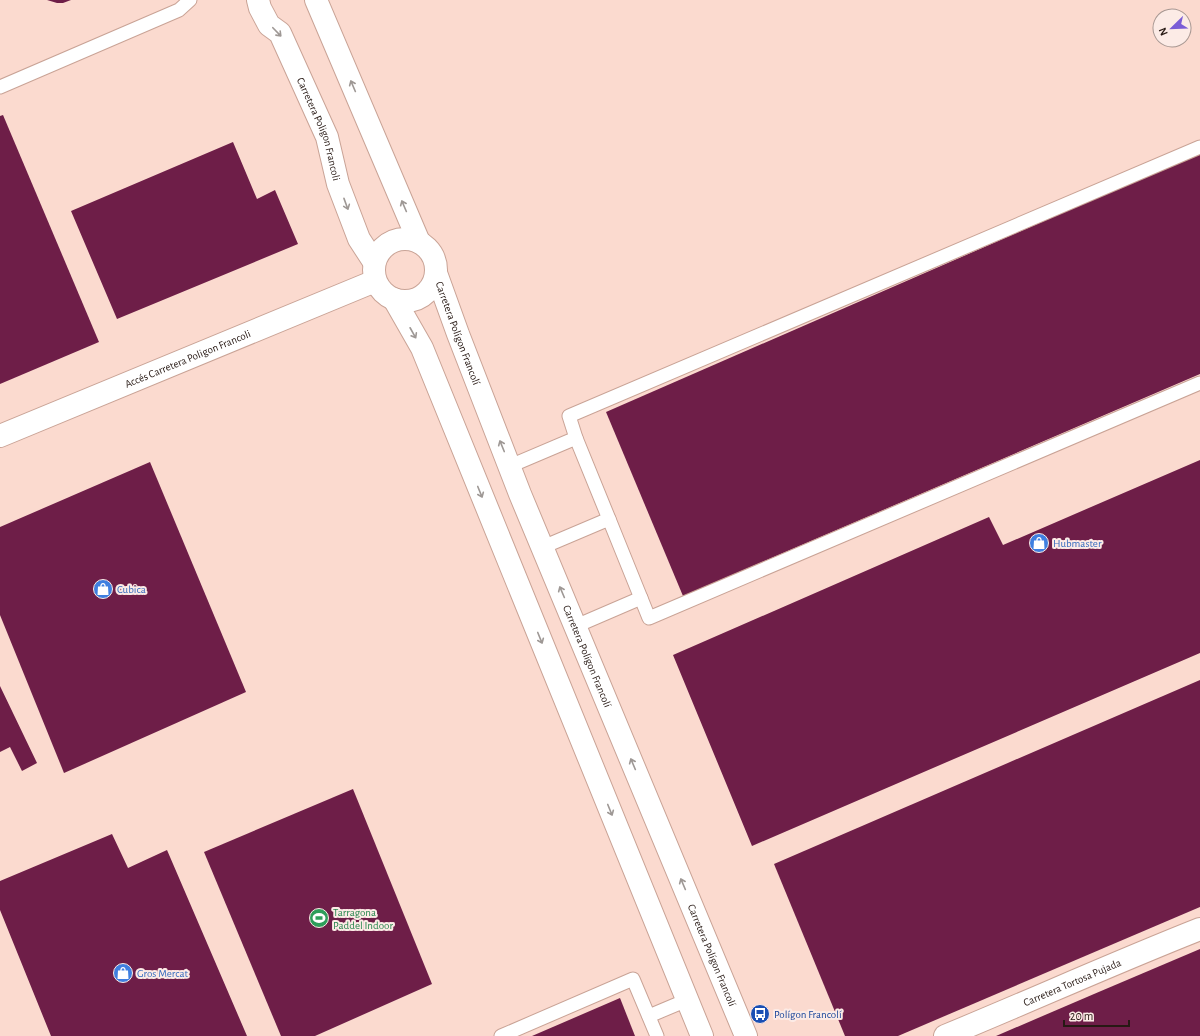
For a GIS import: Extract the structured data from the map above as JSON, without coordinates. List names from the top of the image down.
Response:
{
  "streets": {
    "street": [
      "Carretera Poligon Francoli",
      "Carretera Polígon Francolí",
      "Accés Carretera Poligon Francoli",
      "Carretera Tortosa Pujada"
    ]
  },
  "crossings": [
    ["Carretera Poligon Francoli", "Carretera Polígon Francolí"],
    ["Carretera Poligon Francoli", "Accés Carretera Poligon Francoli"],
    ["Carretera Polígon Francolí", "Accés Carretera Poligon Francoli"]
  ],
  "places": {
    "shop": ["Hubmaster", "Cubica", "Gros Mercat"],
    "sports": ["Tarragona Paddel Indoor"],
    "bus stop": ["Polígon Francolí"]
  },
  "scale_bar": "20 m",
  "north": "bottom left"
}
